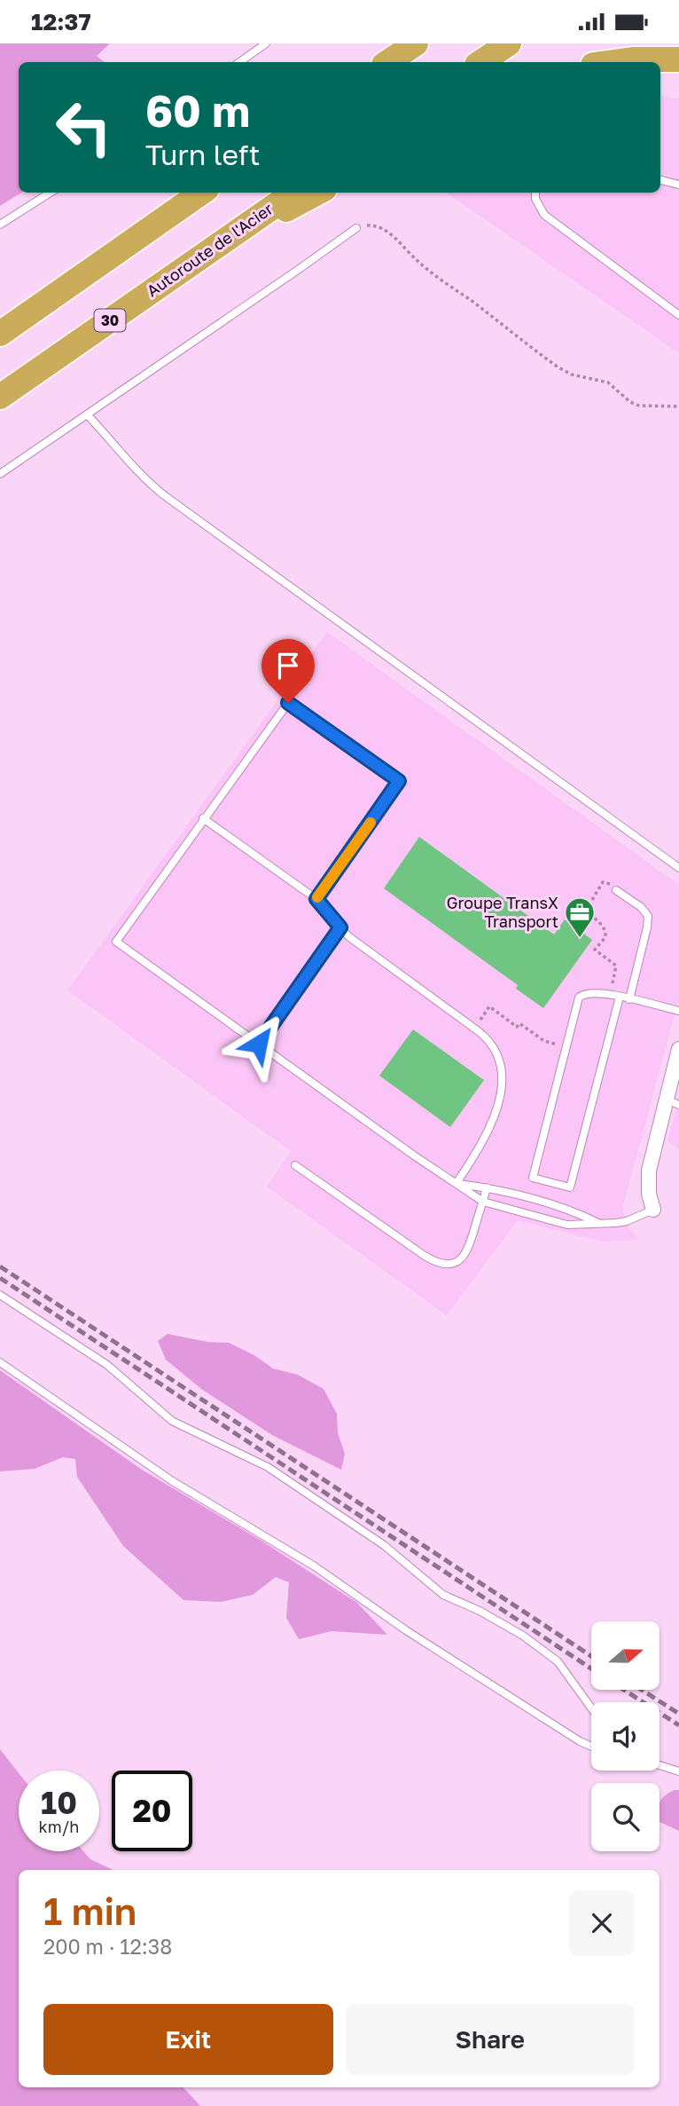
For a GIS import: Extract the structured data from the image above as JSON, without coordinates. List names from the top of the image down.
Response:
{
  "streets": {
    "highway": ["Autoroute de l'Acier", "30"]
  },
  "places": {
    "office": ["Groupe TransX Transport"]
  },
  "north": "right",
  "page": {
    "status": "12:37",
    "turn": ["60 m", "Turn left"],
    "speed": "10 km/h",
    "limit": "20",
    "heading": ["1 min", "200 m · 12:38"],
    "buttons": ["Exit", "Share"]
  }
}
